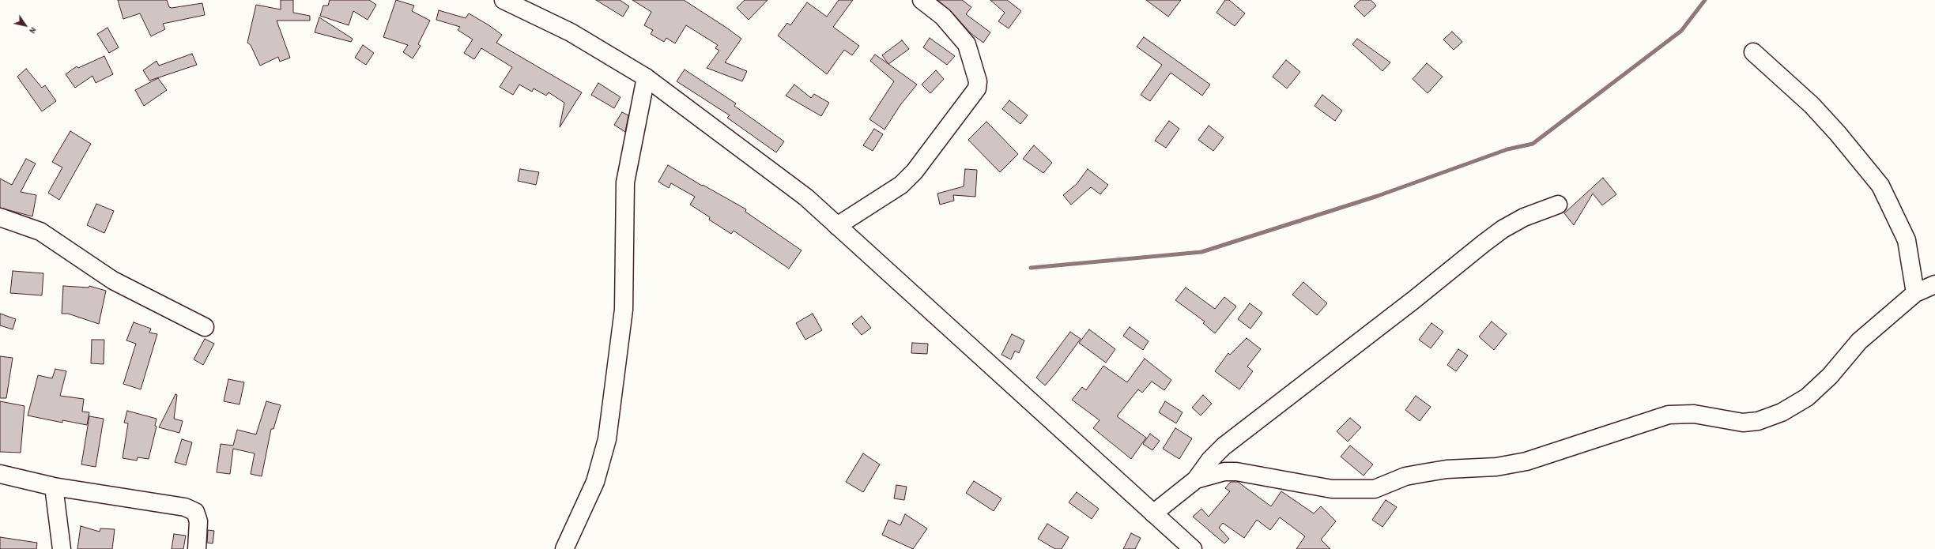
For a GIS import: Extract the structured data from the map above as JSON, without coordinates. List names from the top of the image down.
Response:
{
  "north": "bottom right"
}
